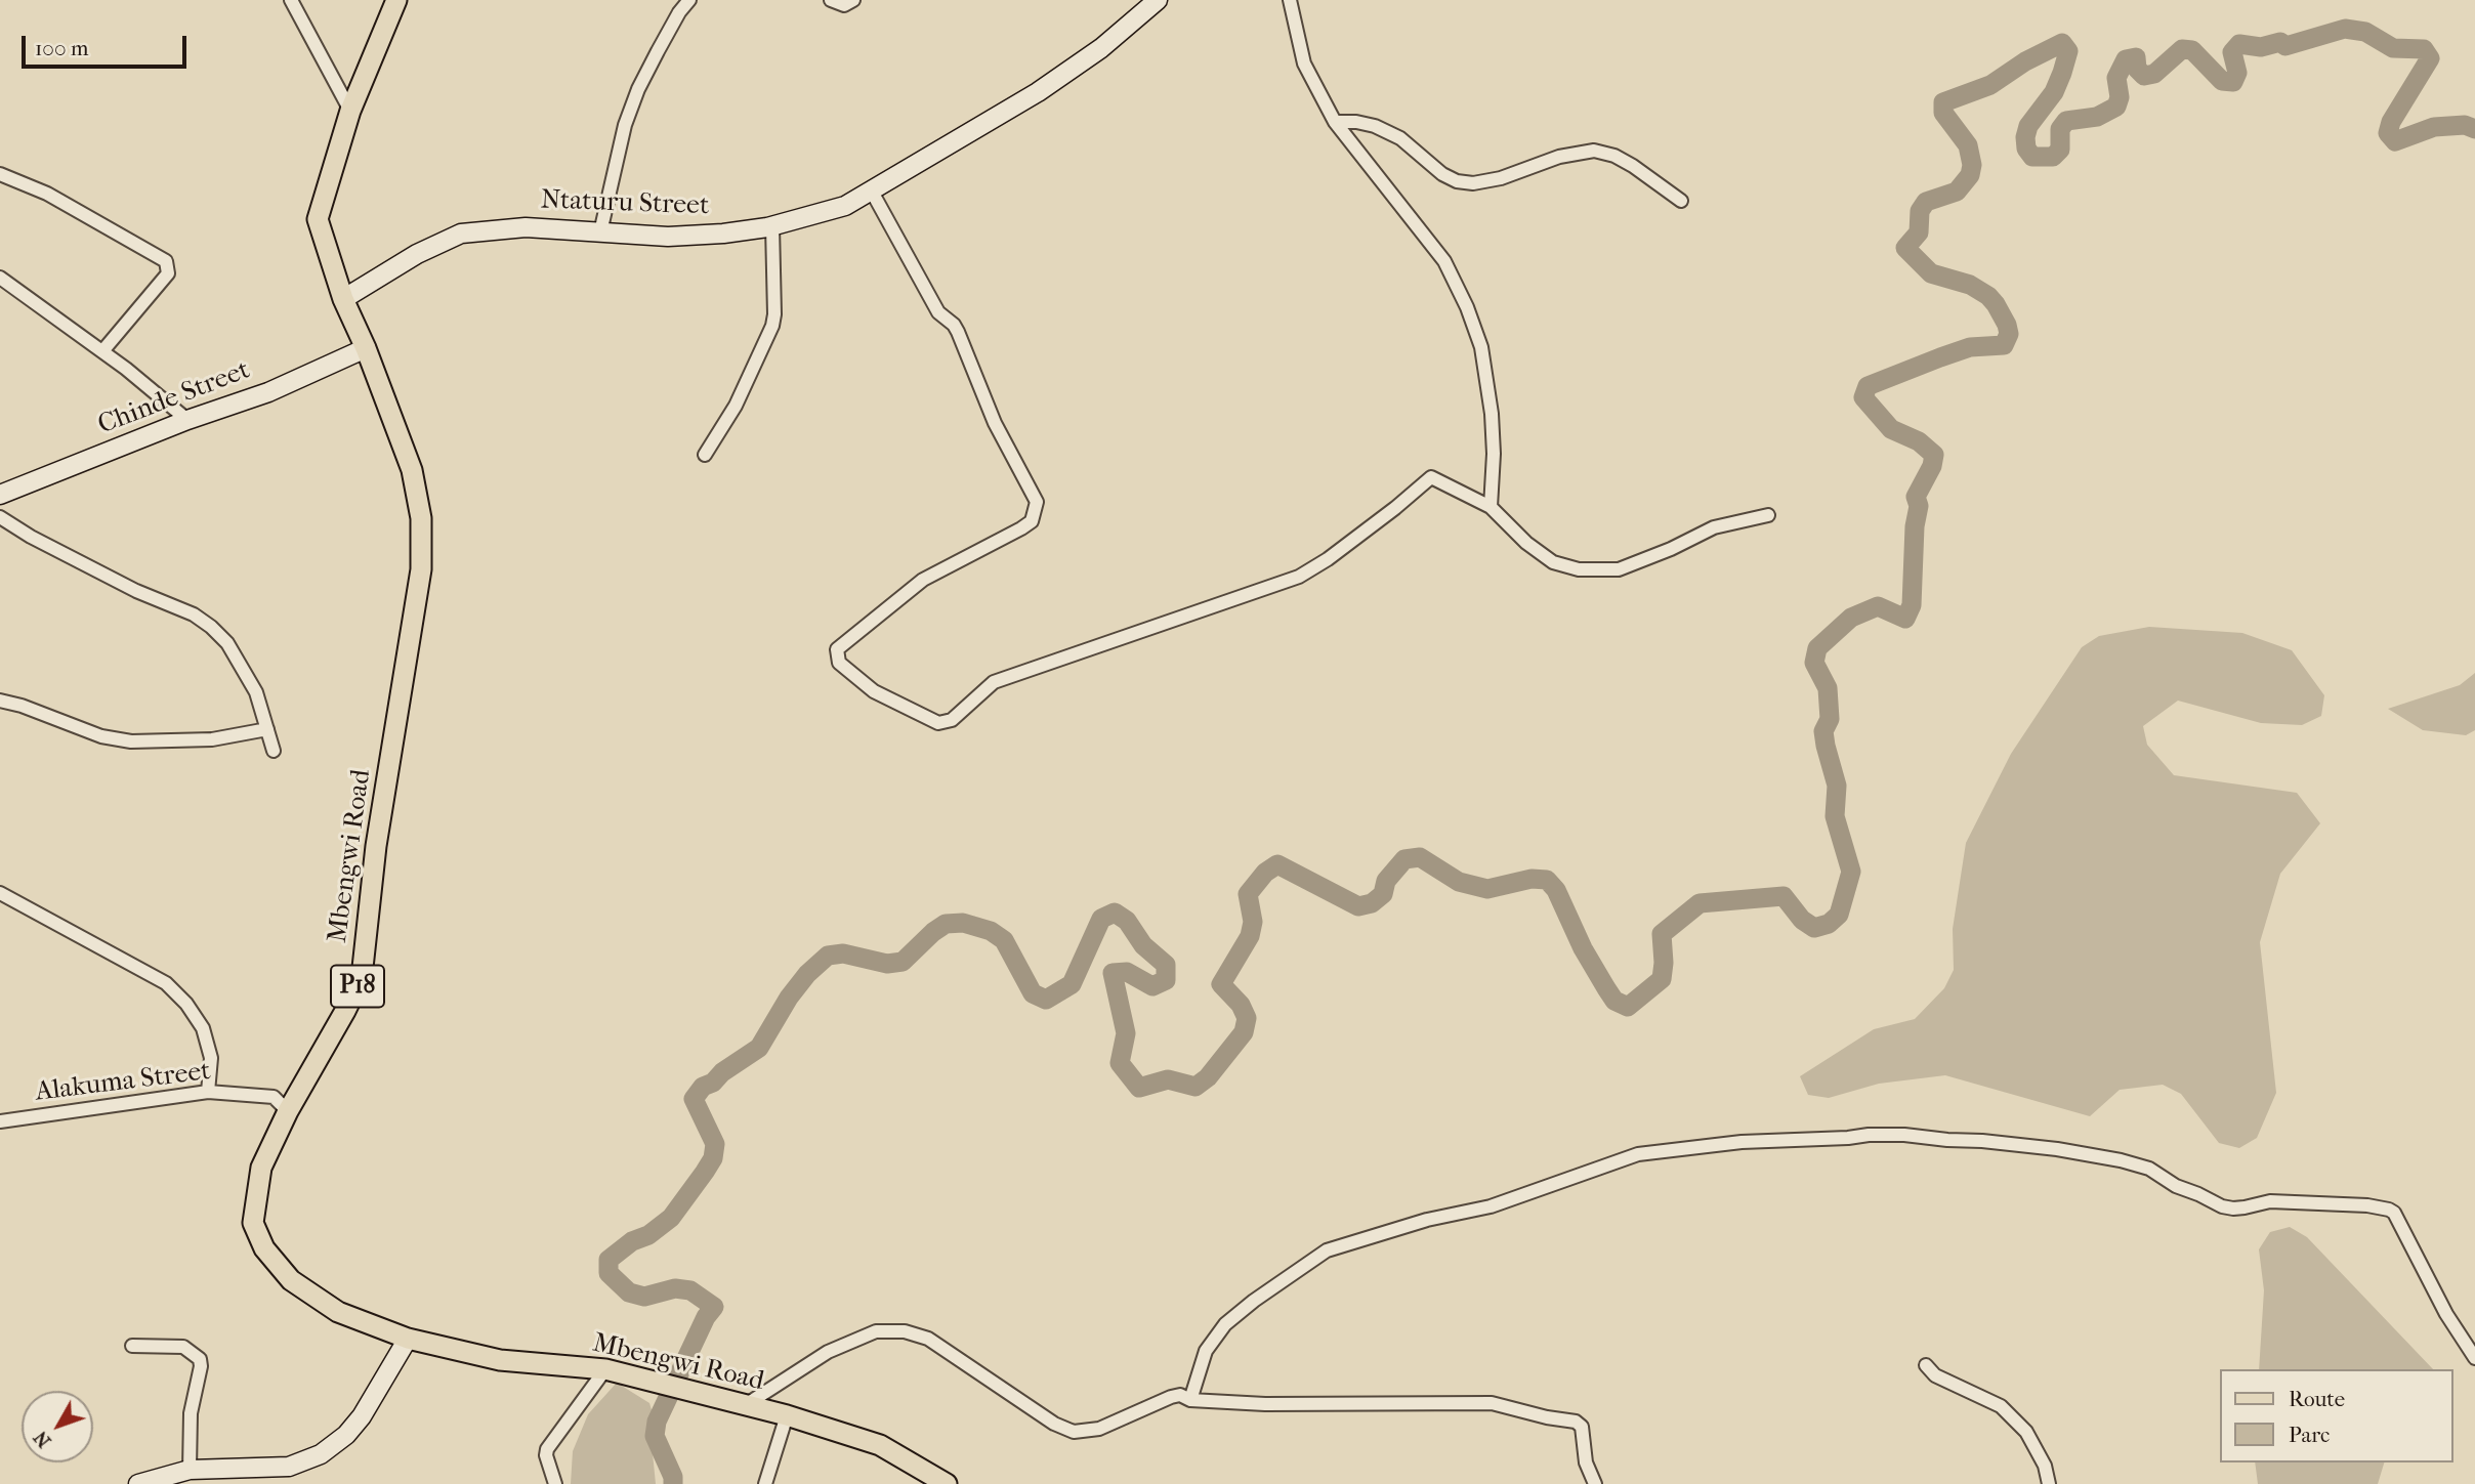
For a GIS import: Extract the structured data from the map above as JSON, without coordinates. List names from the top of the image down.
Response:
{
  "streets": {
    "main road": ["Mbengwi Road", "P18"],
    "street": ["Ntaturu Street", "Chinde Street", "Alakuma Street"]
  },
  "crossings": [
    ["Ntaturu Street", "Mbengwi Road"],
    ["Chinde Street", "Mbengwi Road"],
    ["Mbengwi Road", "Alakuma Street"]
  ],
  "legend": ["Route", "Parc"],
  "scale_bar": "100 m",
  "north": "bottom left"
}
